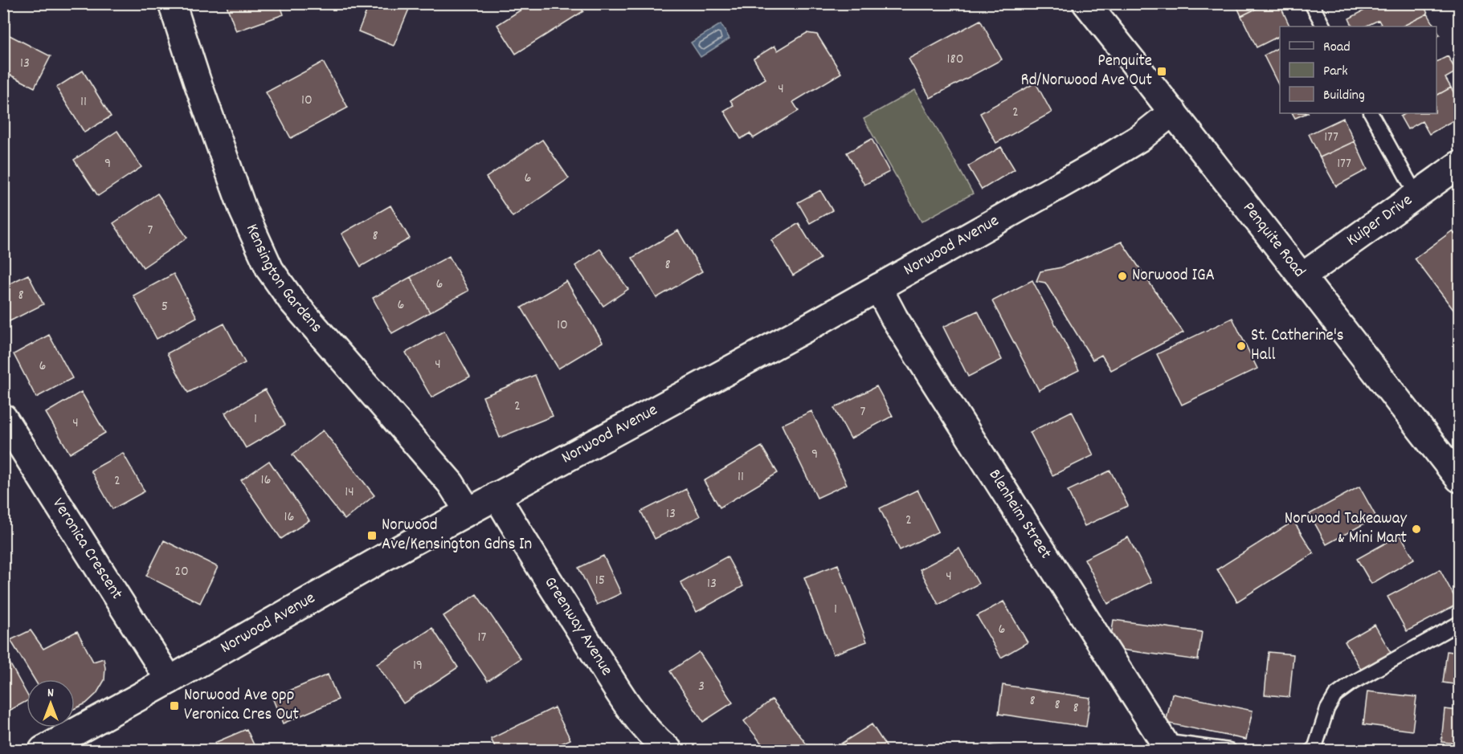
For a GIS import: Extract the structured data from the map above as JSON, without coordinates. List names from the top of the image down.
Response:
{
  "streets": {
    "street": [
      "Kuiper Drive",
      "Penquite Road",
      "Norwood Avenue",
      "Kensington Gardens",
      "Blenheim Street",
      "Veronica Crescent",
      "Greenway Avenue"
    ]
  },
  "crossings": [
    ["Kuiper Drive", "Penquite Road"],
    ["Penquite Road", "Norwood Avenue"],
    ["Norwood Avenue", "Kensington Gardens"],
    ["Norwood Avenue", "Blenheim Street"],
    ["Norwood Avenue", "Veronica Crescent"],
    ["Norwood Avenue", "Greenway Avenue"]
  ],
  "places": {
    "transit": ["Penquite Rd/Norwood Ave Out", "Norwood Ave/Kensington Gdns In", "Norwood Ave opp Veronica Cres Out"],
    "other": ["Norwood IGA", "St. Catherine's Hall", "Norwood Takeaway & Mini Mart"]
  },
  "house_numbers": [
    "180",
    "13",
    "4",
    "10",
    "11",
    "2",
    "177",
    "9",
    "177",
    "6",
    "7",
    "8",
    "8",
    "6",
    "8",
    "6",
    "5",
    "10",
    "4",
    "6",
    "2",
    "7",
    "1",
    "4",
    "9",
    "11",
    "16",
    "2",
    "14",
    "13",
    "16",
    "2",
    "20",
    "4",
    "15",
    "13",
    "1",
    "6",
    "17",
    "19",
    "3",
    "8",
    "8",
    "8"
  ],
  "legend": ["Road", "Park", "Building"],
  "north": "top"
}
